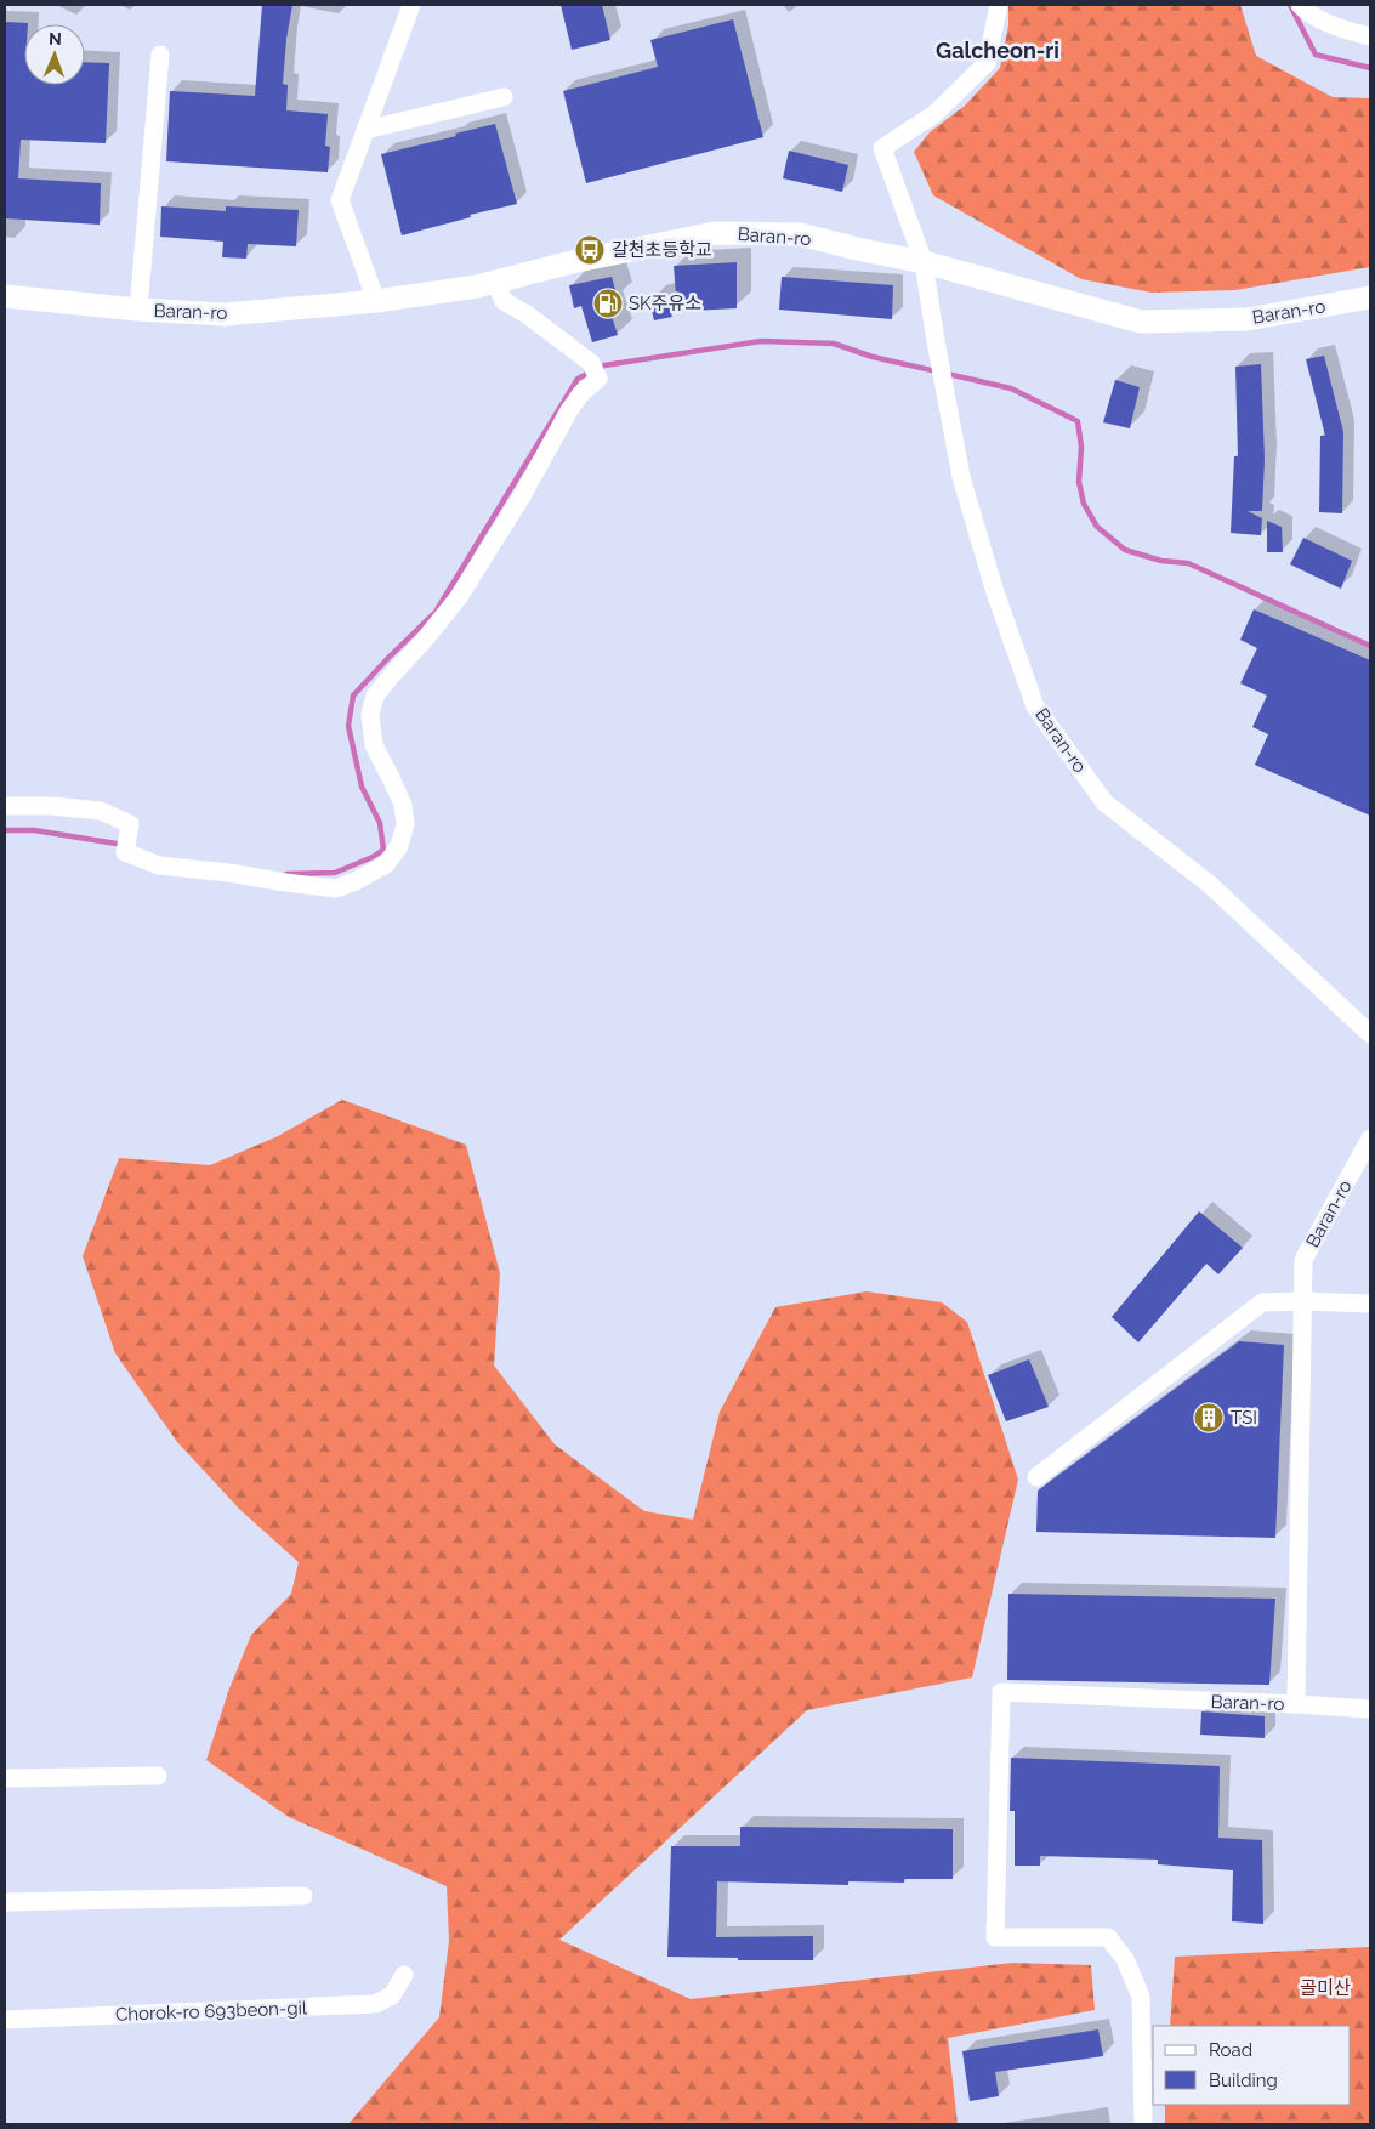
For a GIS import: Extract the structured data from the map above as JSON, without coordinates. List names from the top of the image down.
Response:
{
  "streets": {
    "main road": ["Baran-ro"],
    "street": ["Chorok-ro 693beon-gil"]
  },
  "districts": ["Galcheon-ri"],
  "parks": ["골미산"],
  "places": {
    "bus stop": ["갈천초등학교"],
    "fuel station": ["SK주유소"],
    "building": ["TSI"]
  },
  "legend": ["Road", "Building"],
  "north": "top"
}
